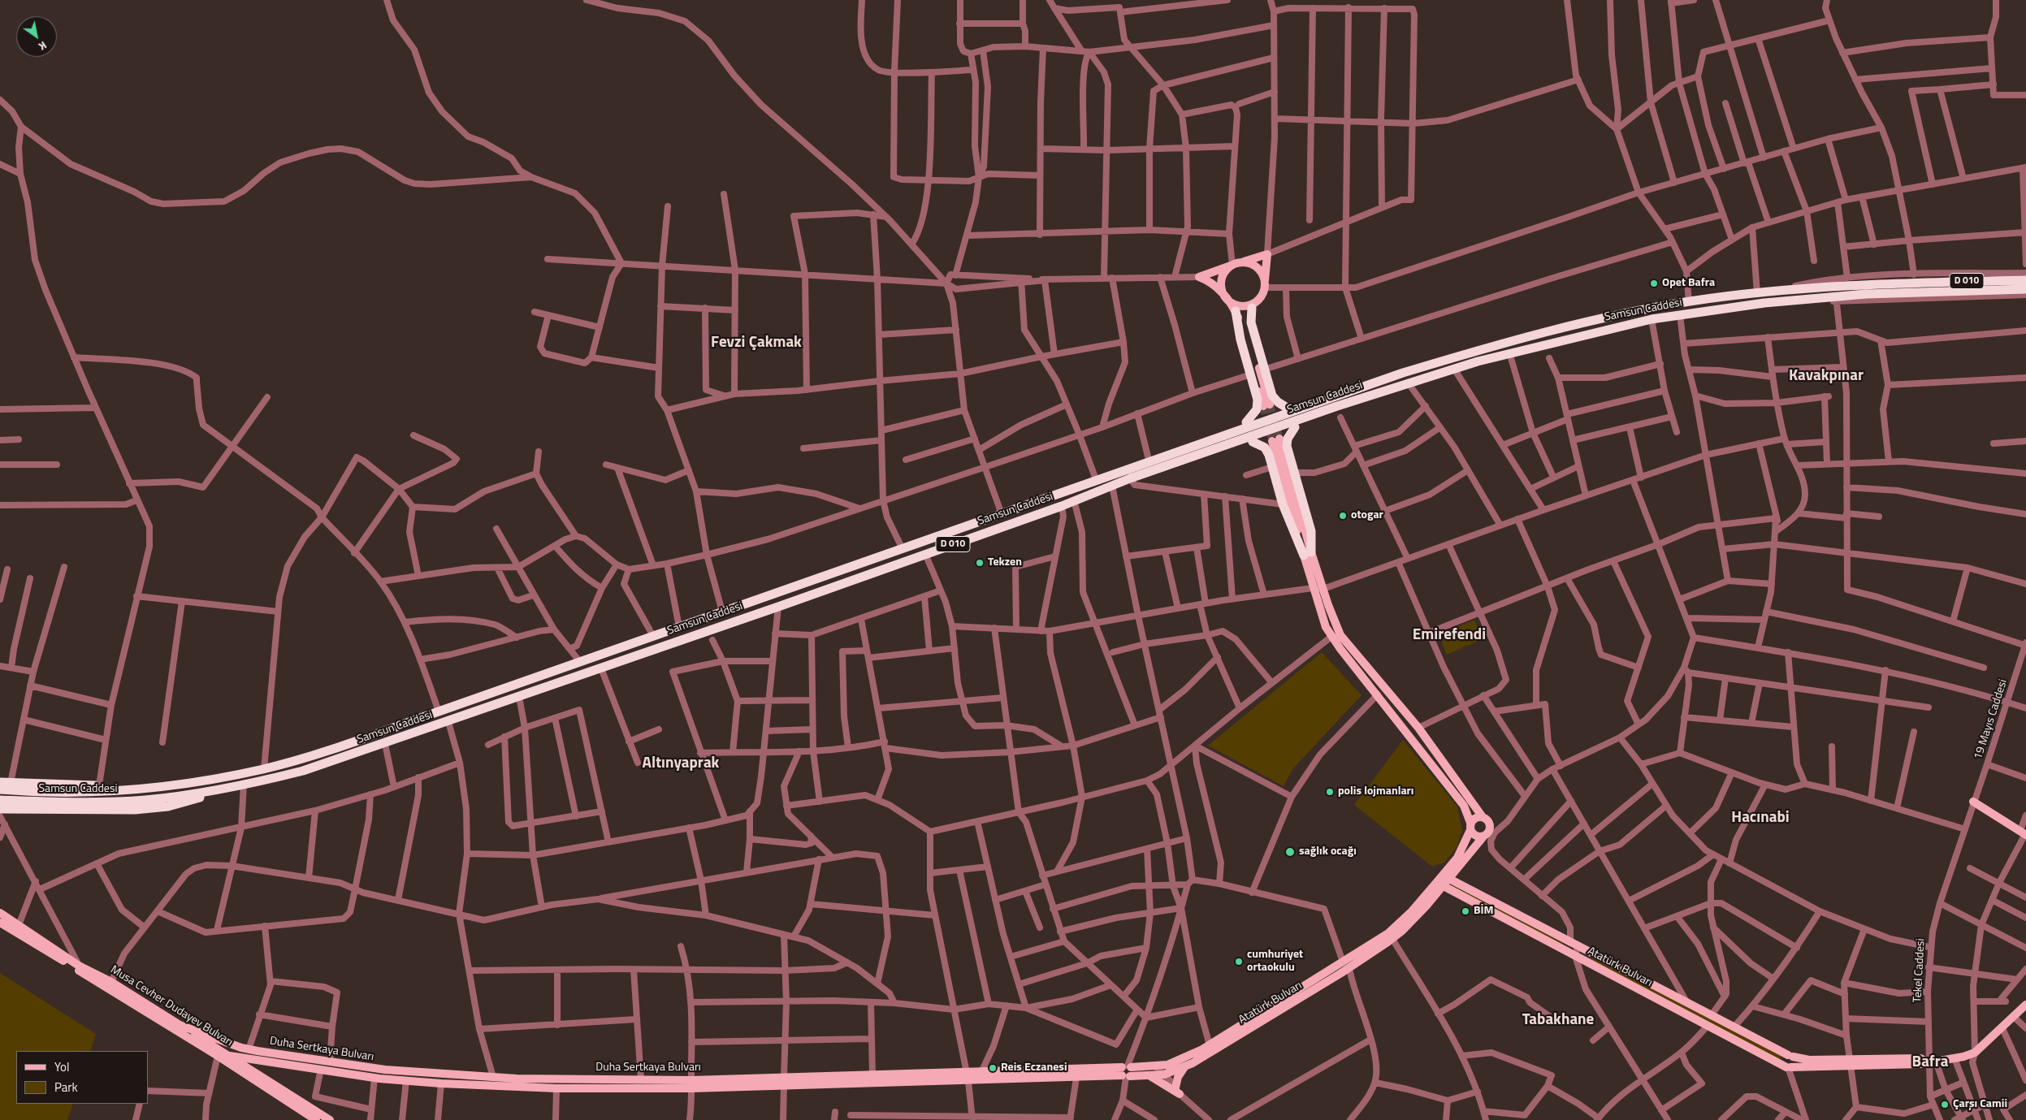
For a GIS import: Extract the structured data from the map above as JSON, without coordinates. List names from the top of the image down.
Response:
{
  "streets": {
    "highway": ["D 010", "Samsun Caddesi"],
    "main road": ["Atatürk Bulvarı", "Musa Cevher Dudayev Bulvarı", "Duha Sertkaya Bulvarı"],
    "street": ["19 Mayıs Caddesi", "Tekel Caddesi"]
  },
  "crossings": [
    ["19 Mayıs Caddesi", "Tekel Caddesi"],
    ["Atatürk Bulvarı", "Tekel Caddesi"],
    ["Atatürk Bulvarı", "Duha Sertkaya Bulvarı"],
    ["Musa Cevher Dudayev Bulvarı", "Duha Sertkaya Bulvarı"]
  ],
  "districts": [
    "Fevzi Çakmak",
    "Kavakpınar",
    "Emirefendi",
    "Altınyaprak",
    "Hacınabi",
    "Tabakhane",
    "Bafra"
  ],
  "places": [
    "Opet Bafra",
    "otogar",
    "Tekzen",
    "polis lojmanları",
    "sağlık ocağı",
    "BİM",
    "cumhuriyet ortaokulu",
    "Reis Eczanesi",
    "Çarşı Camii"
  ],
  "legend": ["Yol", "Park"],
  "north": "bottom right"
}
